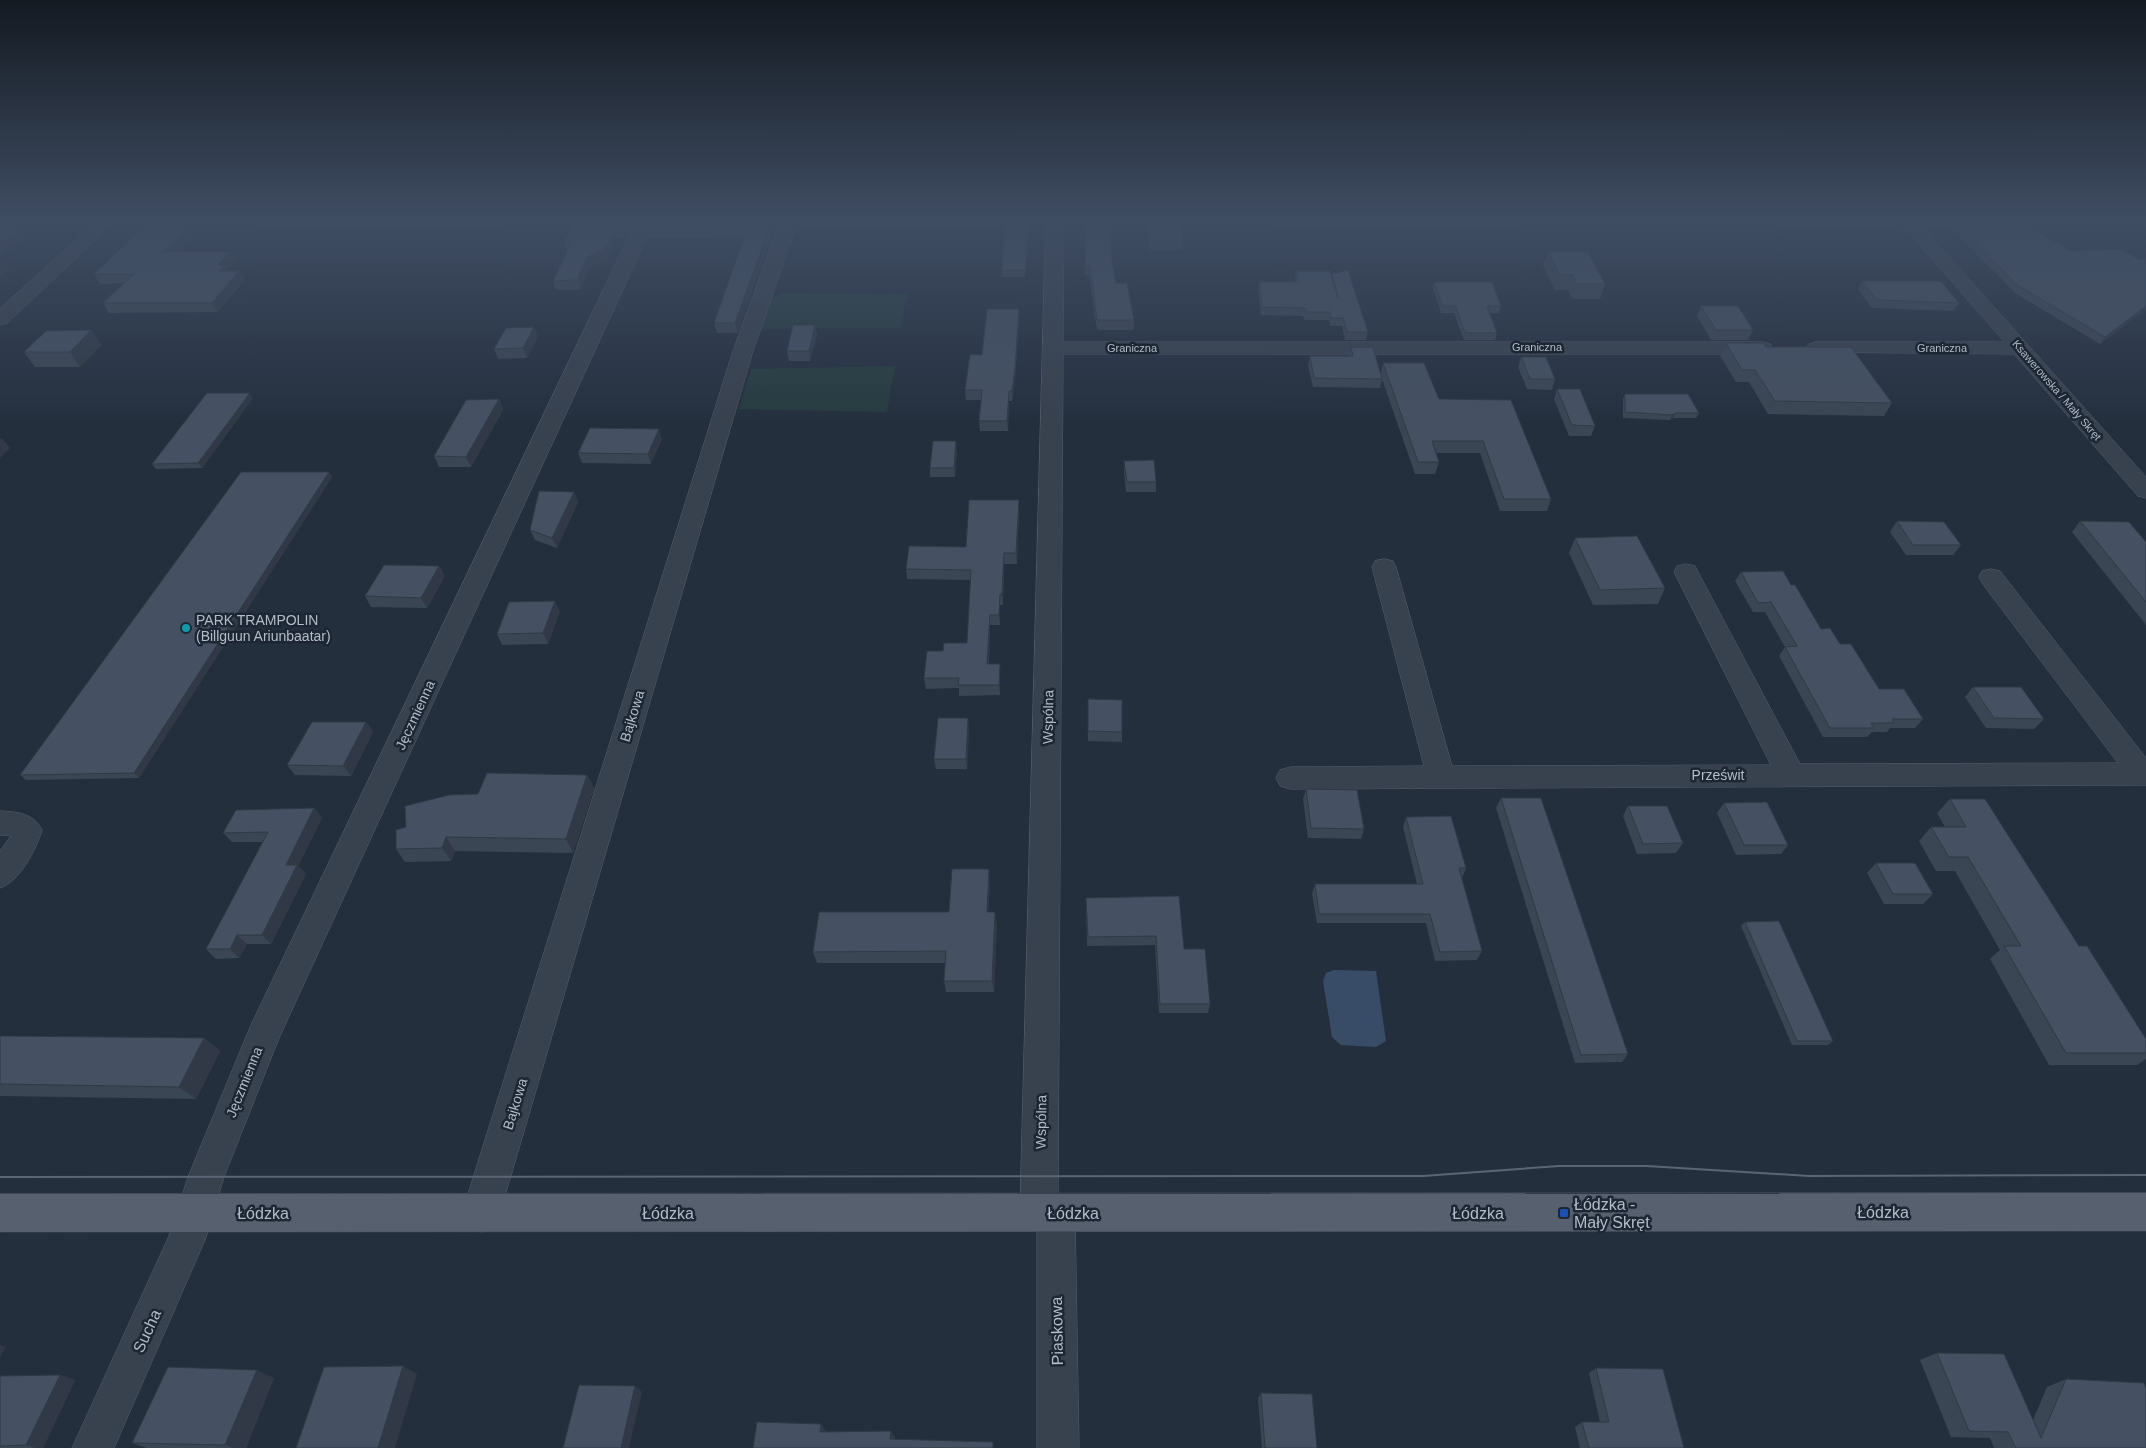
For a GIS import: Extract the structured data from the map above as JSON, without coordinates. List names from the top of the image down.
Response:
{
  "streets": {
    "main road": ["Łódzka"],
    "street": [
      "Graniczna",
      "Ksawerowska / Mały Skręt",
      "Jęczmienna",
      "Bajkowa",
      "Wspólna",
      "Prześwit",
      "Sucha",
      "Piaskowa"
    ]
  },
  "crossings": [
    ["Graniczna", "Ksawerowska / Mały Skręt"],
    ["Graniczna", "Wspólna"],
    ["Jęczmienna", "Łódzka"],
    ["Jęczmienna", "Sucha"],
    ["Bajkowa", "Łódzka"],
    ["Wspólna", "Łódzka"],
    ["Wspólna", "Piaskowa"],
    ["Łódzka", "Sucha"],
    ["Łódzka", "Piaskowa"]
  ],
  "places": {
    "other": ["PARK TRAMPOLIN (Billguun Ariunbaatar)"],
    "transit": ["Łódzka - Mały Skręt"]
  }
}
